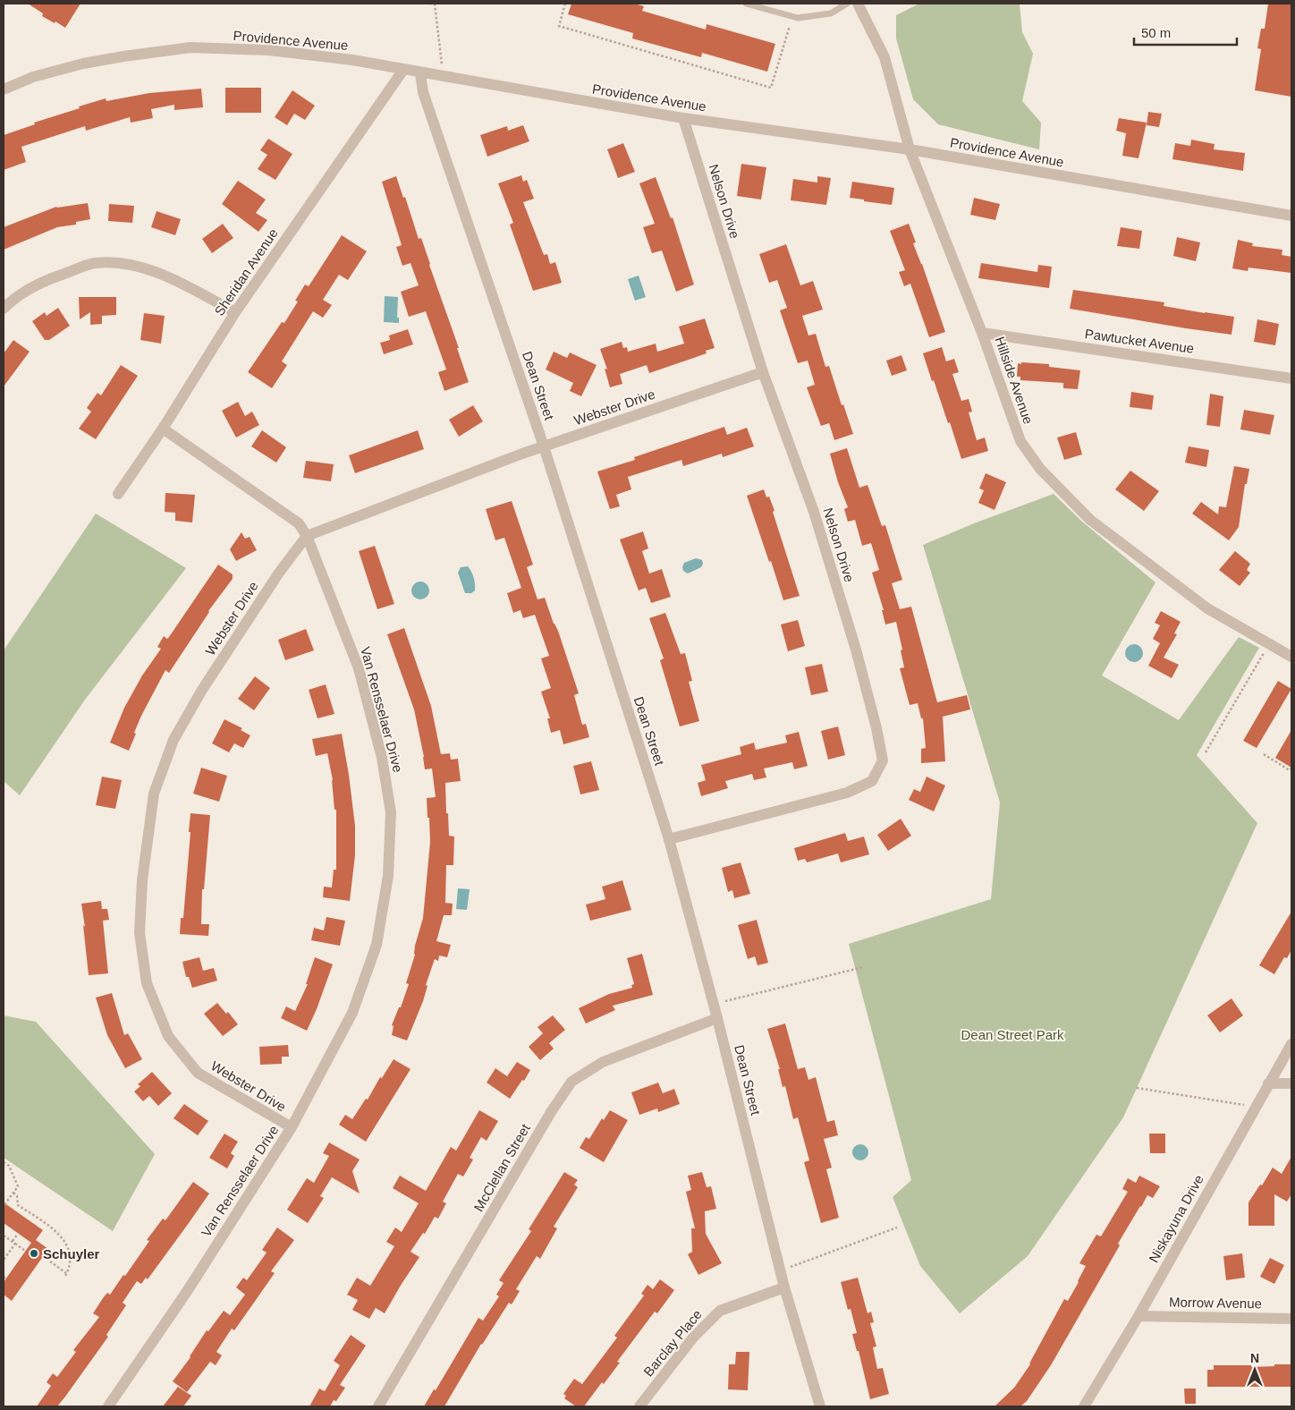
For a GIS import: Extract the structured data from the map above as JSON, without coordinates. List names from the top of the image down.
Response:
{
  "streets": {
    "street": [
      "Providence Avenue",
      "Nelson Drive",
      "Sheridan Avenue",
      "Pawtucket Avenue",
      "Hillside Avenue",
      "Dean Street",
      "Webster Drive",
      "Van Rensselaer Drive",
      "McClellan Street",
      "Niskayuna Drive",
      "Morrow Avenue",
      "Barclay Place"
    ]
  },
  "crossings": [
    ["Providence Avenue", "Nelson Drive"],
    ["Providence Avenue", "Sheridan Avenue"],
    ["Providence Avenue", "Hillside Avenue"],
    ["Providence Avenue", "Dean Street"],
    ["Nelson Drive", "Dean Street"],
    ["Nelson Drive", "Webster Drive"],
    ["Sheridan Avenue", "Van Rensselaer Drive"],
    ["Pawtucket Avenue", "Hillside Avenue"],
    ["Dean Street", "Webster Drive"],
    ["Dean Street", "McClellan Street"],
    ["Dean Street", "Barclay Place"],
    ["Webster Drive", "Van Rensselaer Drive"],
    ["Niskayuna Drive", "Morrow Avenue"]
  ],
  "parks": ["Dean Street Park"],
  "places": ["Schuyler"],
  "scale_bar": "50 m",
  "north": "top"
}
